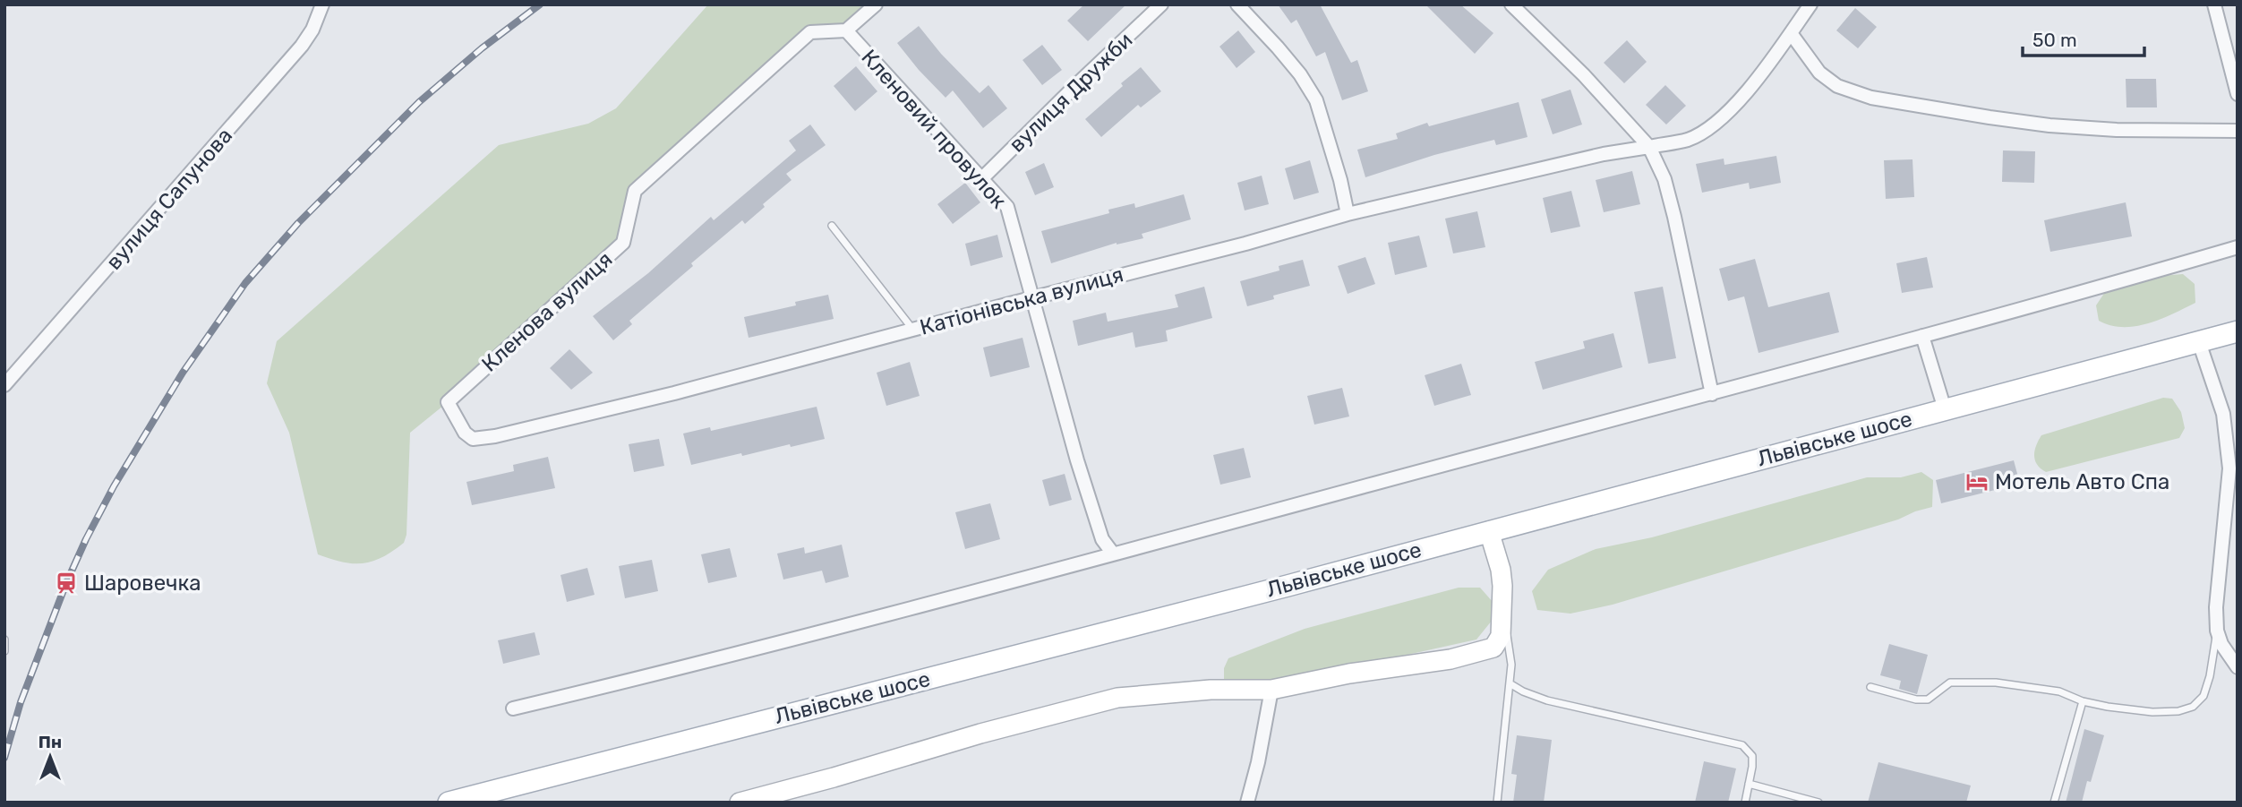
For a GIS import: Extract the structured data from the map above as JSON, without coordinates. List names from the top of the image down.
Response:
{
  "streets": {
    "main road": ["Львівське шосе"],
    "street": [
      "вулиця Дружби",
      "Кленовий провулок",
      "вулиця Сапунова",
      "Катіонівська вулиця",
      "Кленова вулиця"
    ]
  },
  "crossings": [
    ["вулиця Дружби", "Кленовий провулок"],
    ["Кленовий провулок", "Катіонівська вулиця"],
    ["Кленовий провулок", "Кленова вулиця"],
    ["Катіонівська вулиця", "Кленова вулиця"]
  ],
  "places": {
    "hotel": ["Мотель Авто Спа"],
    "station": ["Шаровечка"]
  },
  "scale_bar": "50 m",
  "north": "top"
}
